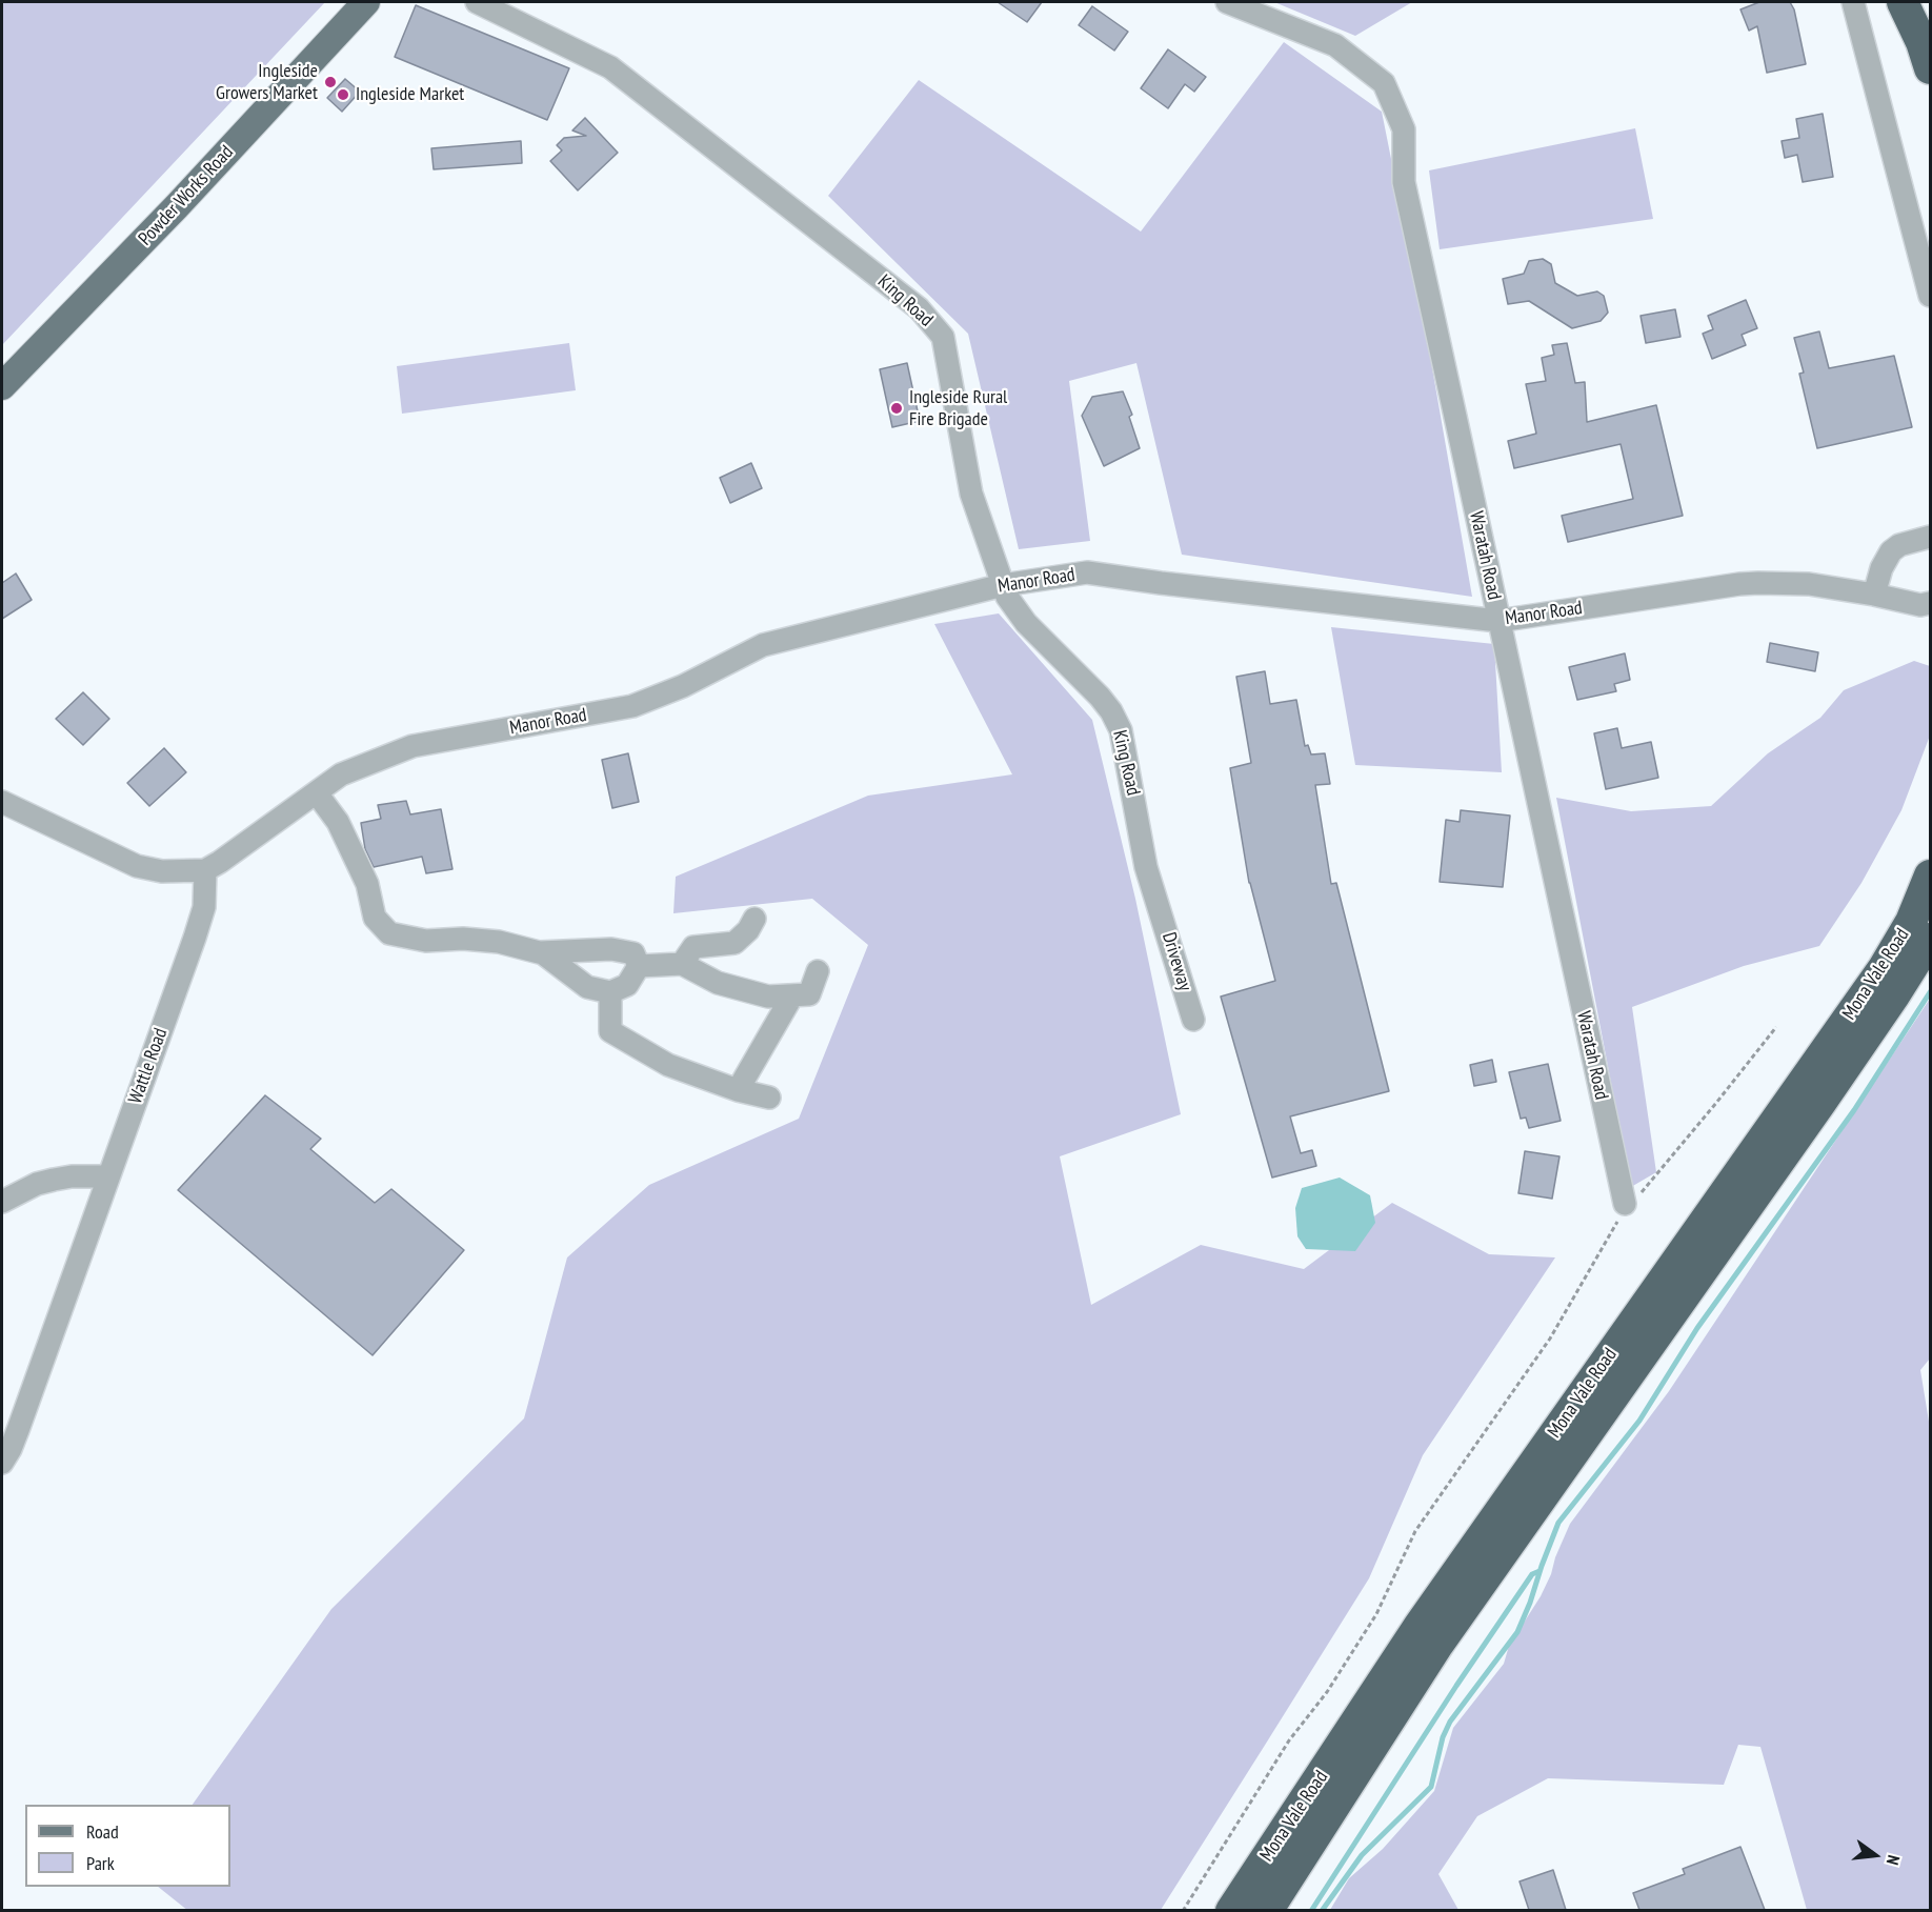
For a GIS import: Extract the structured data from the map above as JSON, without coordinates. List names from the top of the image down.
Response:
{
  "streets": {
    "highway": ["Mona Vale Road"],
    "main road": ["Powder Works Road"],
    "street": [
      "King Road",
      "Waratah Road",
      "Manor Road",
      "Driveway",
      "Wattle Road"
    ]
  },
  "crossings": [
    ["King Road", "Manor Road"],
    ["King Road", "Driveway"],
    ["Waratah Road", "Manor Road"],
    ["Manor Road", "Wattle Road"]
  ],
  "places": ["Ingleside Growers Market", "Ingleside Market", "Ingleside Rural Fire Brigade"],
  "legend": ["Road", "Park"],
  "north": "right"
}
